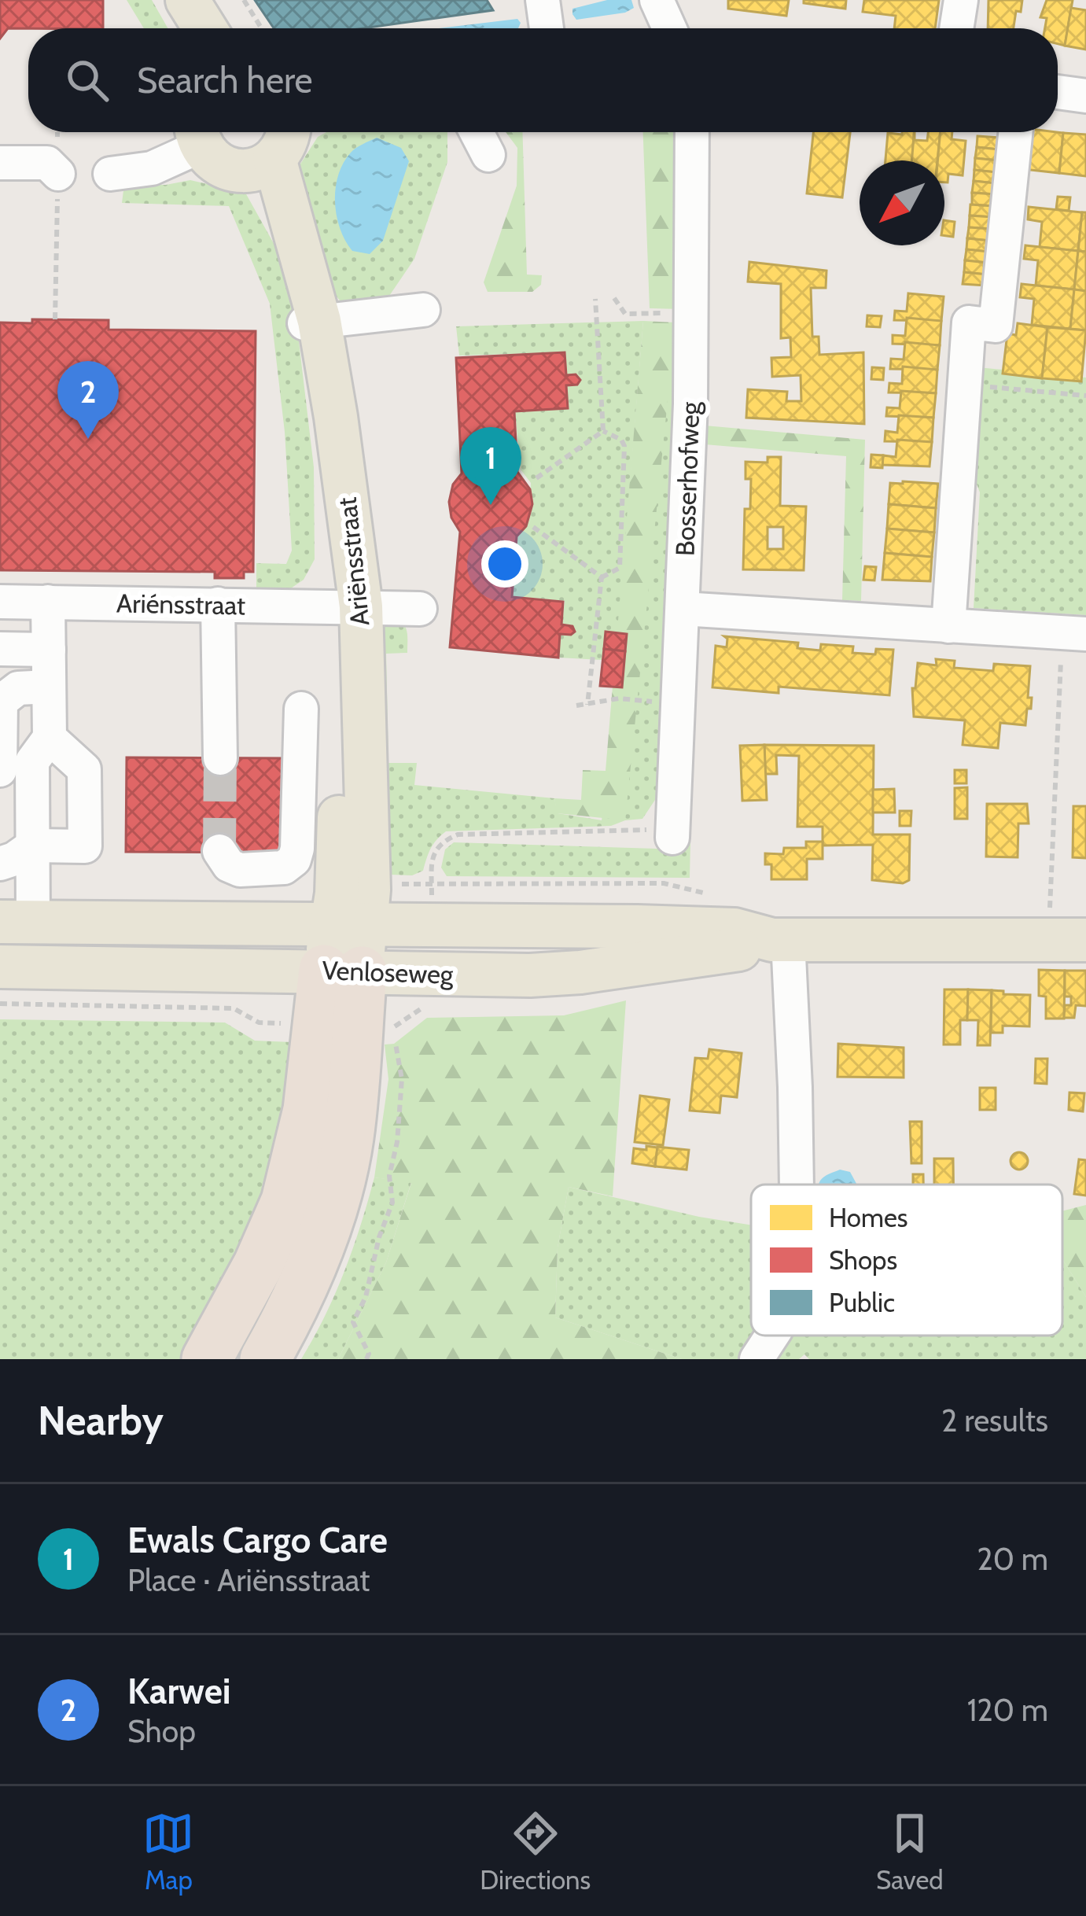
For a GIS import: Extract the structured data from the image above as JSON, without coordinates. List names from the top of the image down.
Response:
{
  "streets": {
    "main road": ["Ariënsstraat", "Venloseweg"],
    "street": ["Bosserhofweg", "Ariénsstraat"]
  },
  "crossings": [
    ["Ariënsstraat", "Ariénsstraat"],
    ["Ariënsstraat", "Venloseweg"]
  ],
  "legend": ["Homes", "Shops", "Public"],
  "north": "bottom left",
  "page": {
    "search": "Search here",
    "pins": ["2", "1"],
    "heading": ["Nearby", "2 results"],
    "list": [
      {
        "mark": "1",
        "name": "Ewals Cargo Care",
        "note": "Place · Ariënsstraat",
        "value": "20 m"
      },
      {
        "mark": "2",
        "name": "Karwei",
        "note": "Shop",
        "value": "120 m"
      }
    ],
    "nav": ["Map", "Directions", "Saved"]
  }
}
